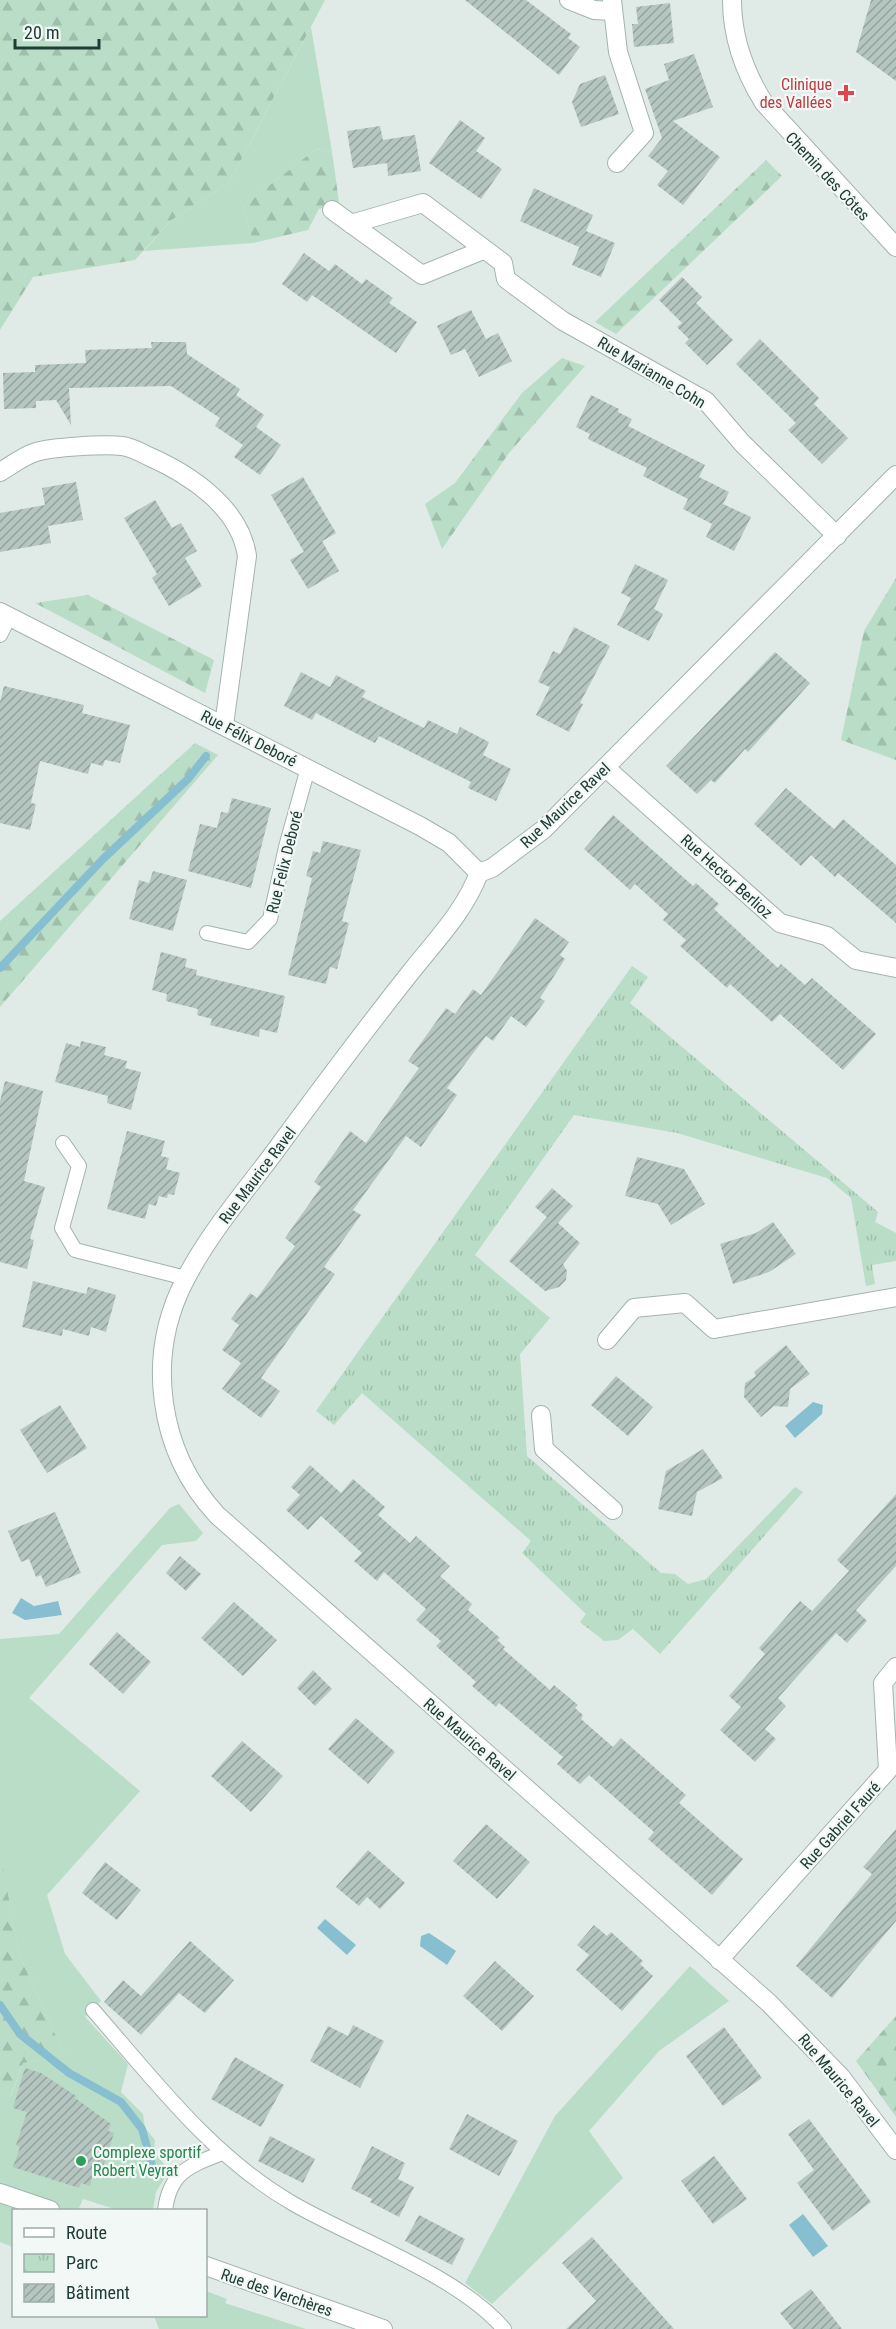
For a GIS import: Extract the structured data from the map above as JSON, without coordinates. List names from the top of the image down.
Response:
{
  "streets": {
    "street": [
      "Chemin des Côtes",
      "Rue Marianne Cohn",
      "Rue Félix Deboré",
      "Rue Maurice Ravel",
      "Rue Hector Berlioz",
      "Rue Gabriel Fauré",
      "Rue des Verchères"
    ],
    "lane": ["Rue Felix Deboré"]
  },
  "crossings": [
    ["Rue Marianne Cohn", "Rue Maurice Ravel"],
    ["Rue Félix Deboré", "Rue Maurice Ravel"],
    ["Rue Félix Deboré", "Rue Felix Deboré"],
    ["Rue Maurice Ravel", "Rue Hector Berlioz"],
    ["Rue Maurice Ravel", "Rue Gabriel Fauré"]
  ],
  "places": {
    "health": ["Clinique des Vallées"],
    "other": ["Complexe sportif Robert Veyrat"]
  },
  "legend": ["Route", "Parc", "Bâtiment"],
  "scale_bar": "20 m"
}
